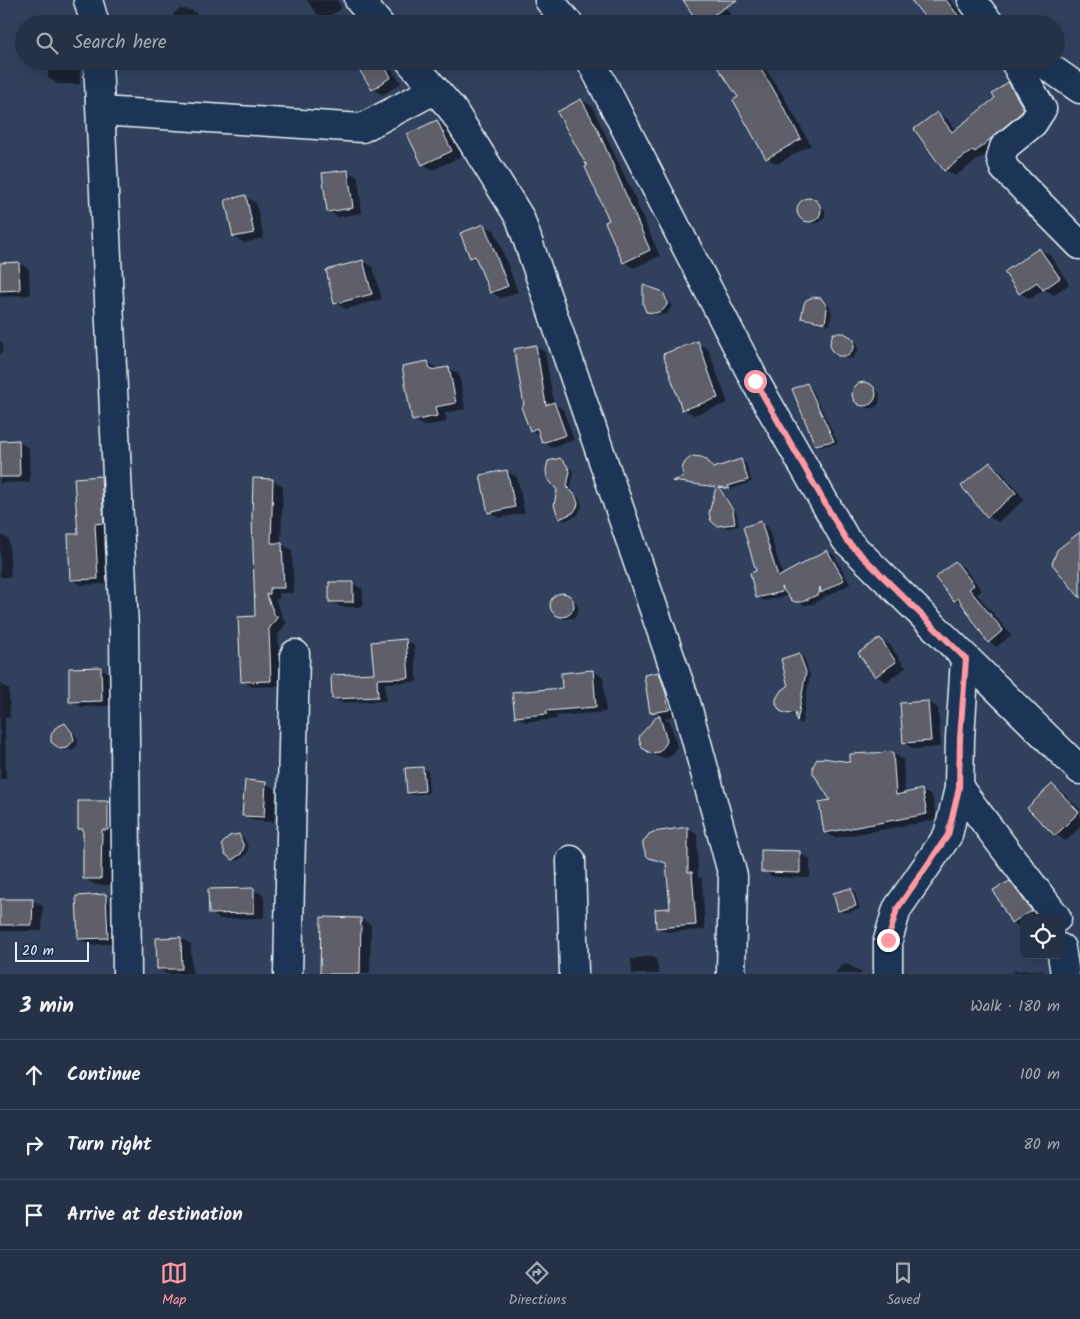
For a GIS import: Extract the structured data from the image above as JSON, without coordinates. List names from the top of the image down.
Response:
{
  "scale_bar": "20 m",
  "page": {
    "search": "Search here",
    "scale": "20 m",
    "heading": ["3 min", "Walk · 180 m"],
    "list": [
      ["Continue", "100 m"],
      ["Turn right", "80 m"],
      "Arrive at destination"
    ],
    "nav": ["Map", "Directions", "Saved"]
  }
}
